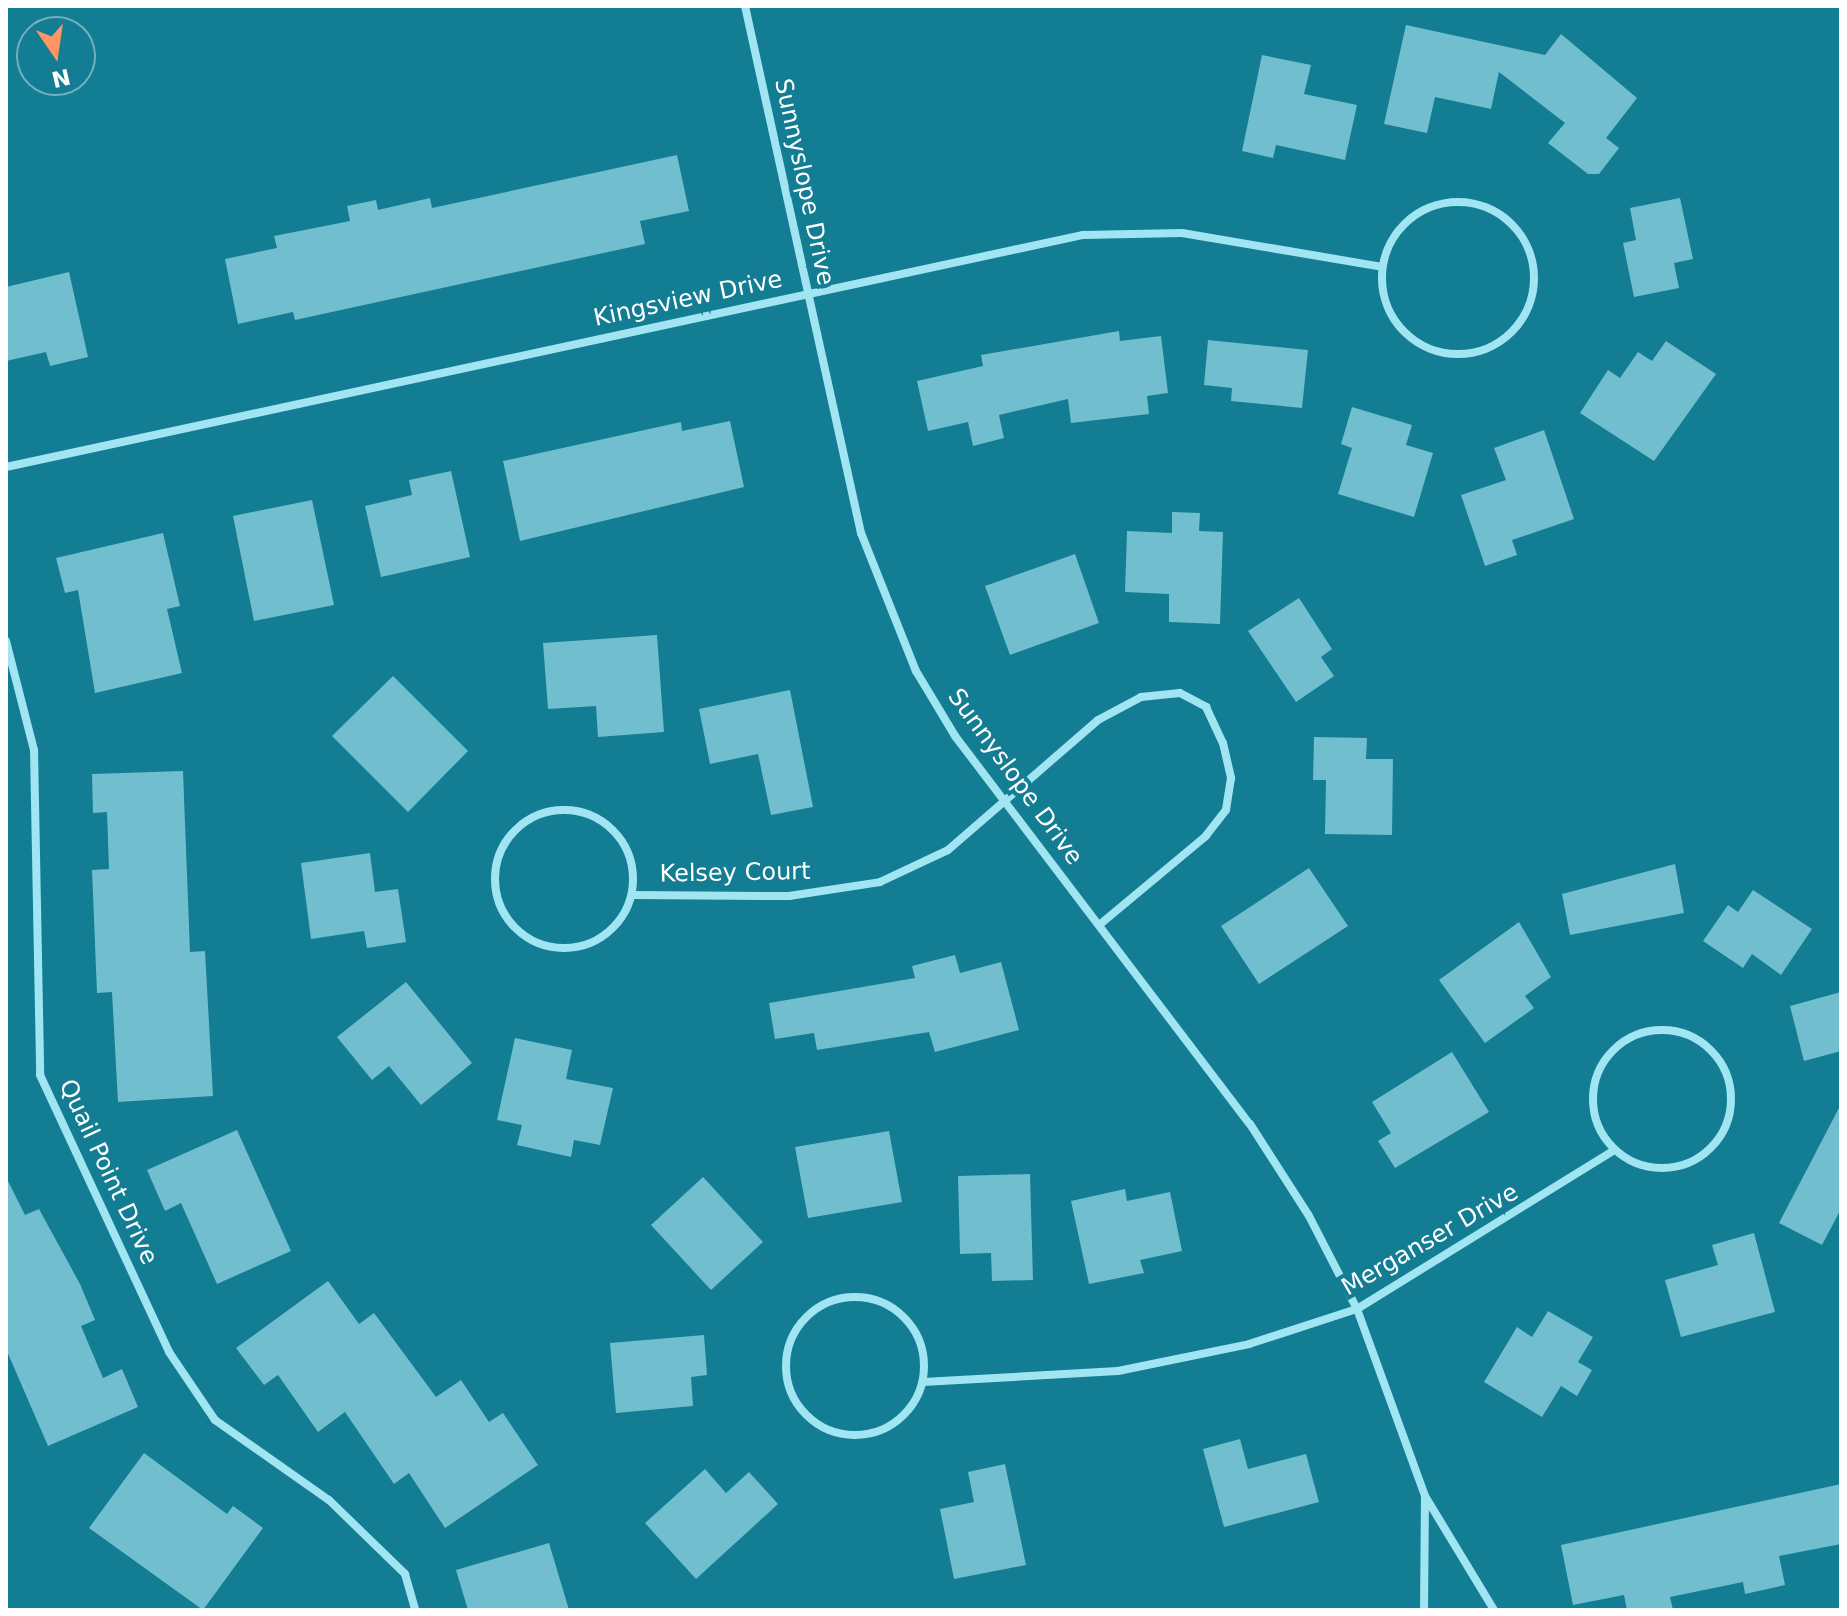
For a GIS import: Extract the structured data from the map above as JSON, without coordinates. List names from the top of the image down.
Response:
{
  "streets": {
    "street": [
      "Sunnyslope Drive",
      "Kingsview Drive",
      "Kelsey Court",
      "Quail Point Drive",
      "Merganser Drive"
    ]
  },
  "crossings": [
    ["Sunnyslope Drive", "Kingsview Drive"],
    ["Sunnyslope Drive", "Kelsey Court"],
    ["Sunnyslope Drive", "Merganser Drive"]
  ],
  "north": "bottom"
}
